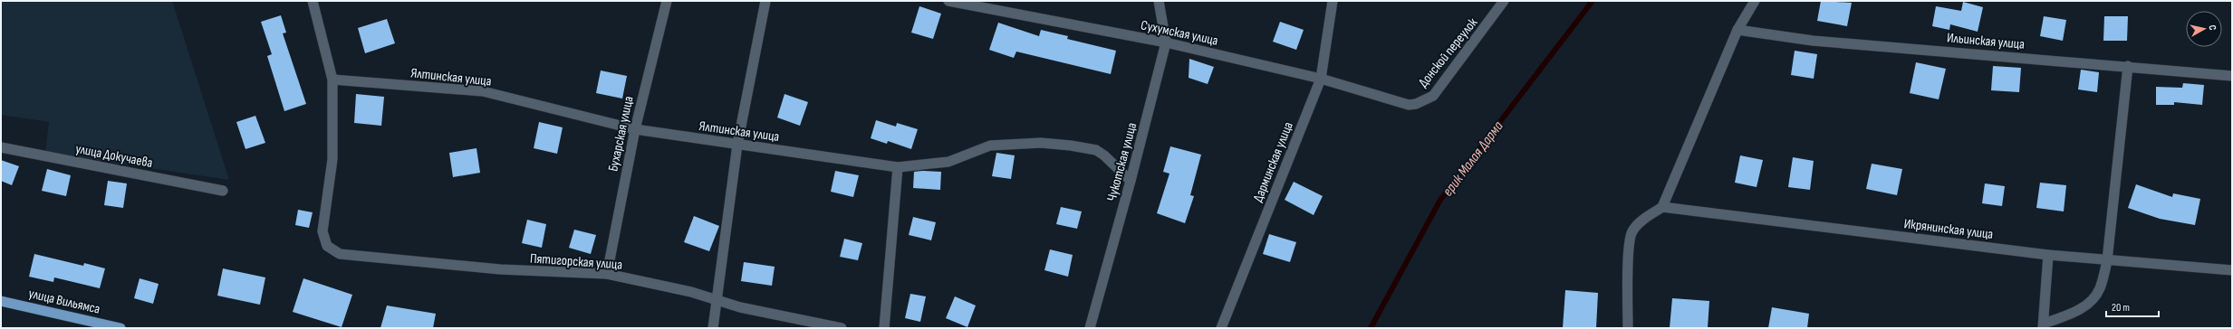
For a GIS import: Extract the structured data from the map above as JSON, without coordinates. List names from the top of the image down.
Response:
{
  "streets": {
    "main road": ["улица Вильямса"],
    "street": [
      "Сухумская улица",
      "Ильинская улица",
      "Донской переулок",
      "Ялтинская улица",
      "Бухарская улица",
      "улица Докучаева",
      "Чукотская улица",
      "Дарминская улица",
      "Икрянинская улица",
      "Пятигорская улица"
    ]
  },
  "crossings": [
    ["Сухумская улица", "Донской переулок"],
    ["Сухумская улица", "Чукотская улица"],
    ["Сухумская улица", "Дарминская улица"],
    ["Ялтинская улица", "Бухарская улица"],
    ["Ялтинская улица", "Чукотская улица"],
    ["Ялтинская улица", "Пятигорская улица"],
    ["Бухарская улица", "Пятигорская улица"]
  ],
  "water": ["ерик Малая Дарма"],
  "scale_bar": "20 m",
  "north": "right"
}
